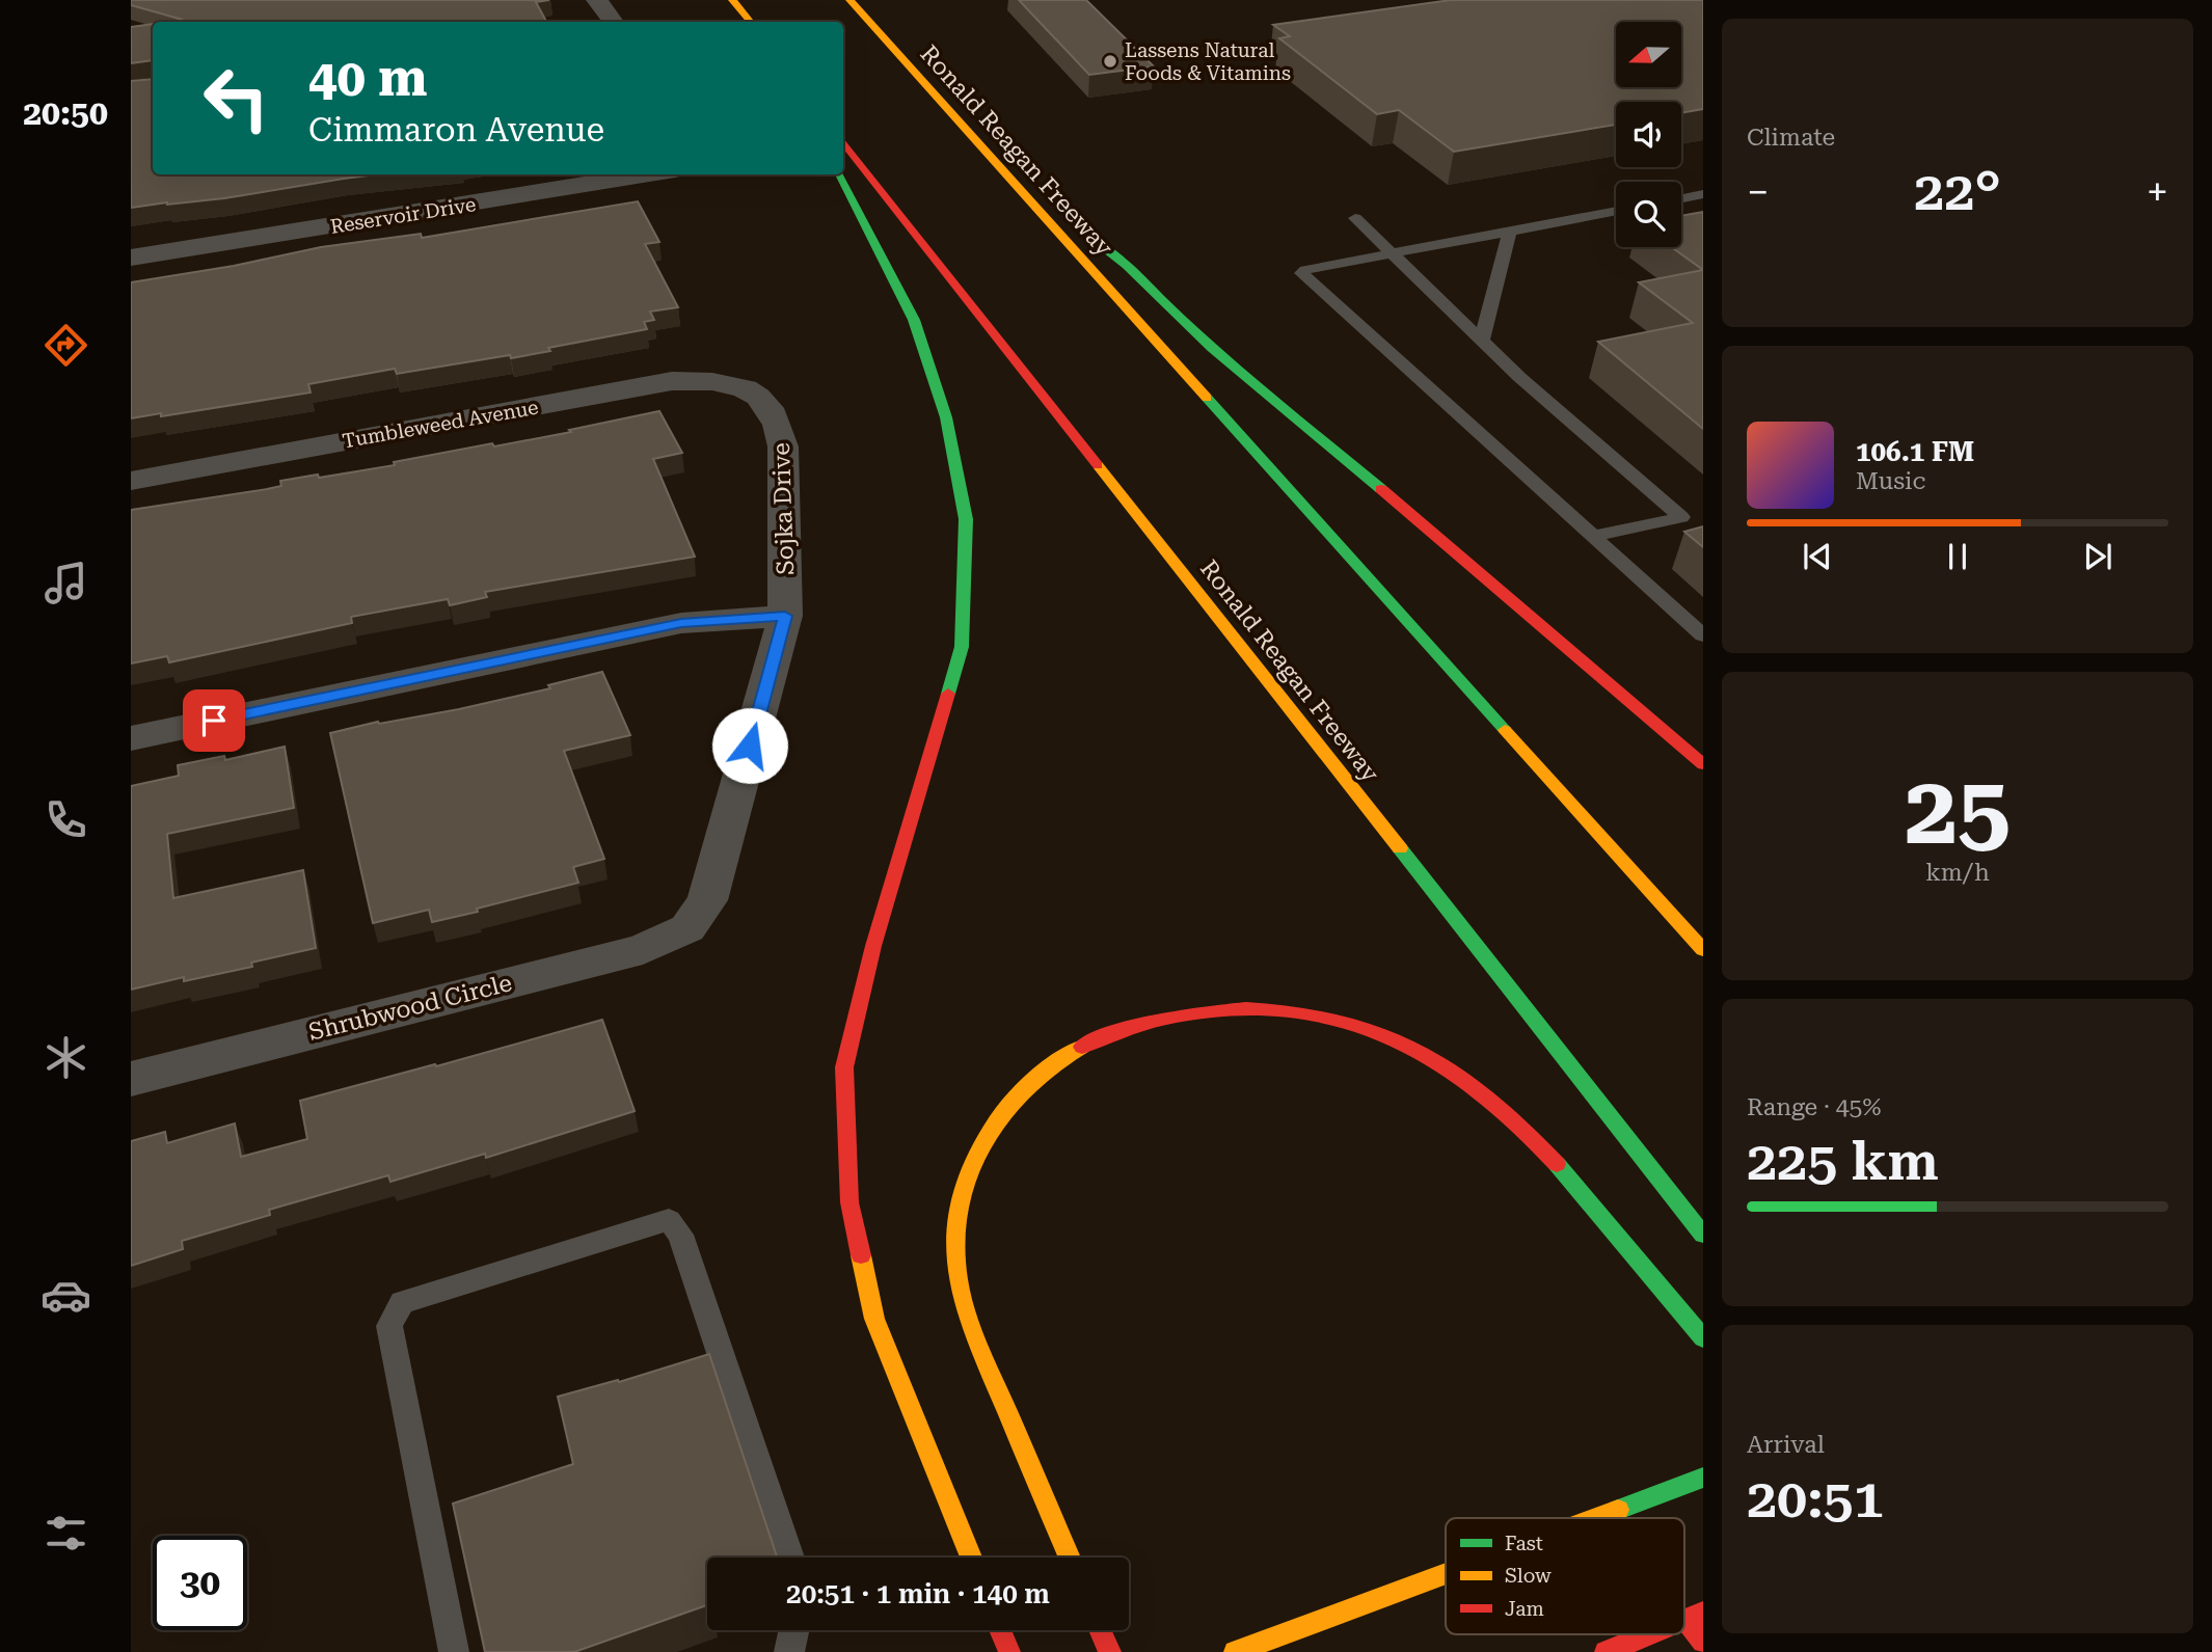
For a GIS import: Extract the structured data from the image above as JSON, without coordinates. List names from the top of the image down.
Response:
{
  "streets": {
    "main road": ["Ronald Reagan Freeway"],
    "street": [
      "Reservoir Drive",
      "Tumbleweed Avenue",
      "Sojka Drive",
      "Shrubwood Circle"
    ]
  },
  "crossings": [
    ["Tumbleweed Avenue", "Sojka Drive"],
    ["Sojka Drive", "Shrubwood Circle"]
  ],
  "places": ["Lassens Natural Foods & Vitamins"],
  "legend": ["Fast", "Slow", "Jam"],
  "north": "left",
  "page": {
    "tabs": "20:50",
    "tile": [
      "Climate",
      ["25", "km/h"],
      ["Range · 45%", "225 km"],
      ["Arrival", "20:51"]
    ],
    "turn": ["40 m", "Cimmaron Avenue"],
    "heat": ["−", "22°", "+"],
    "song": ["106.1 FM", "Music"],
    "limit": "30",
    "trip": "20:51 · 1 min · 140 m"
  }
}
